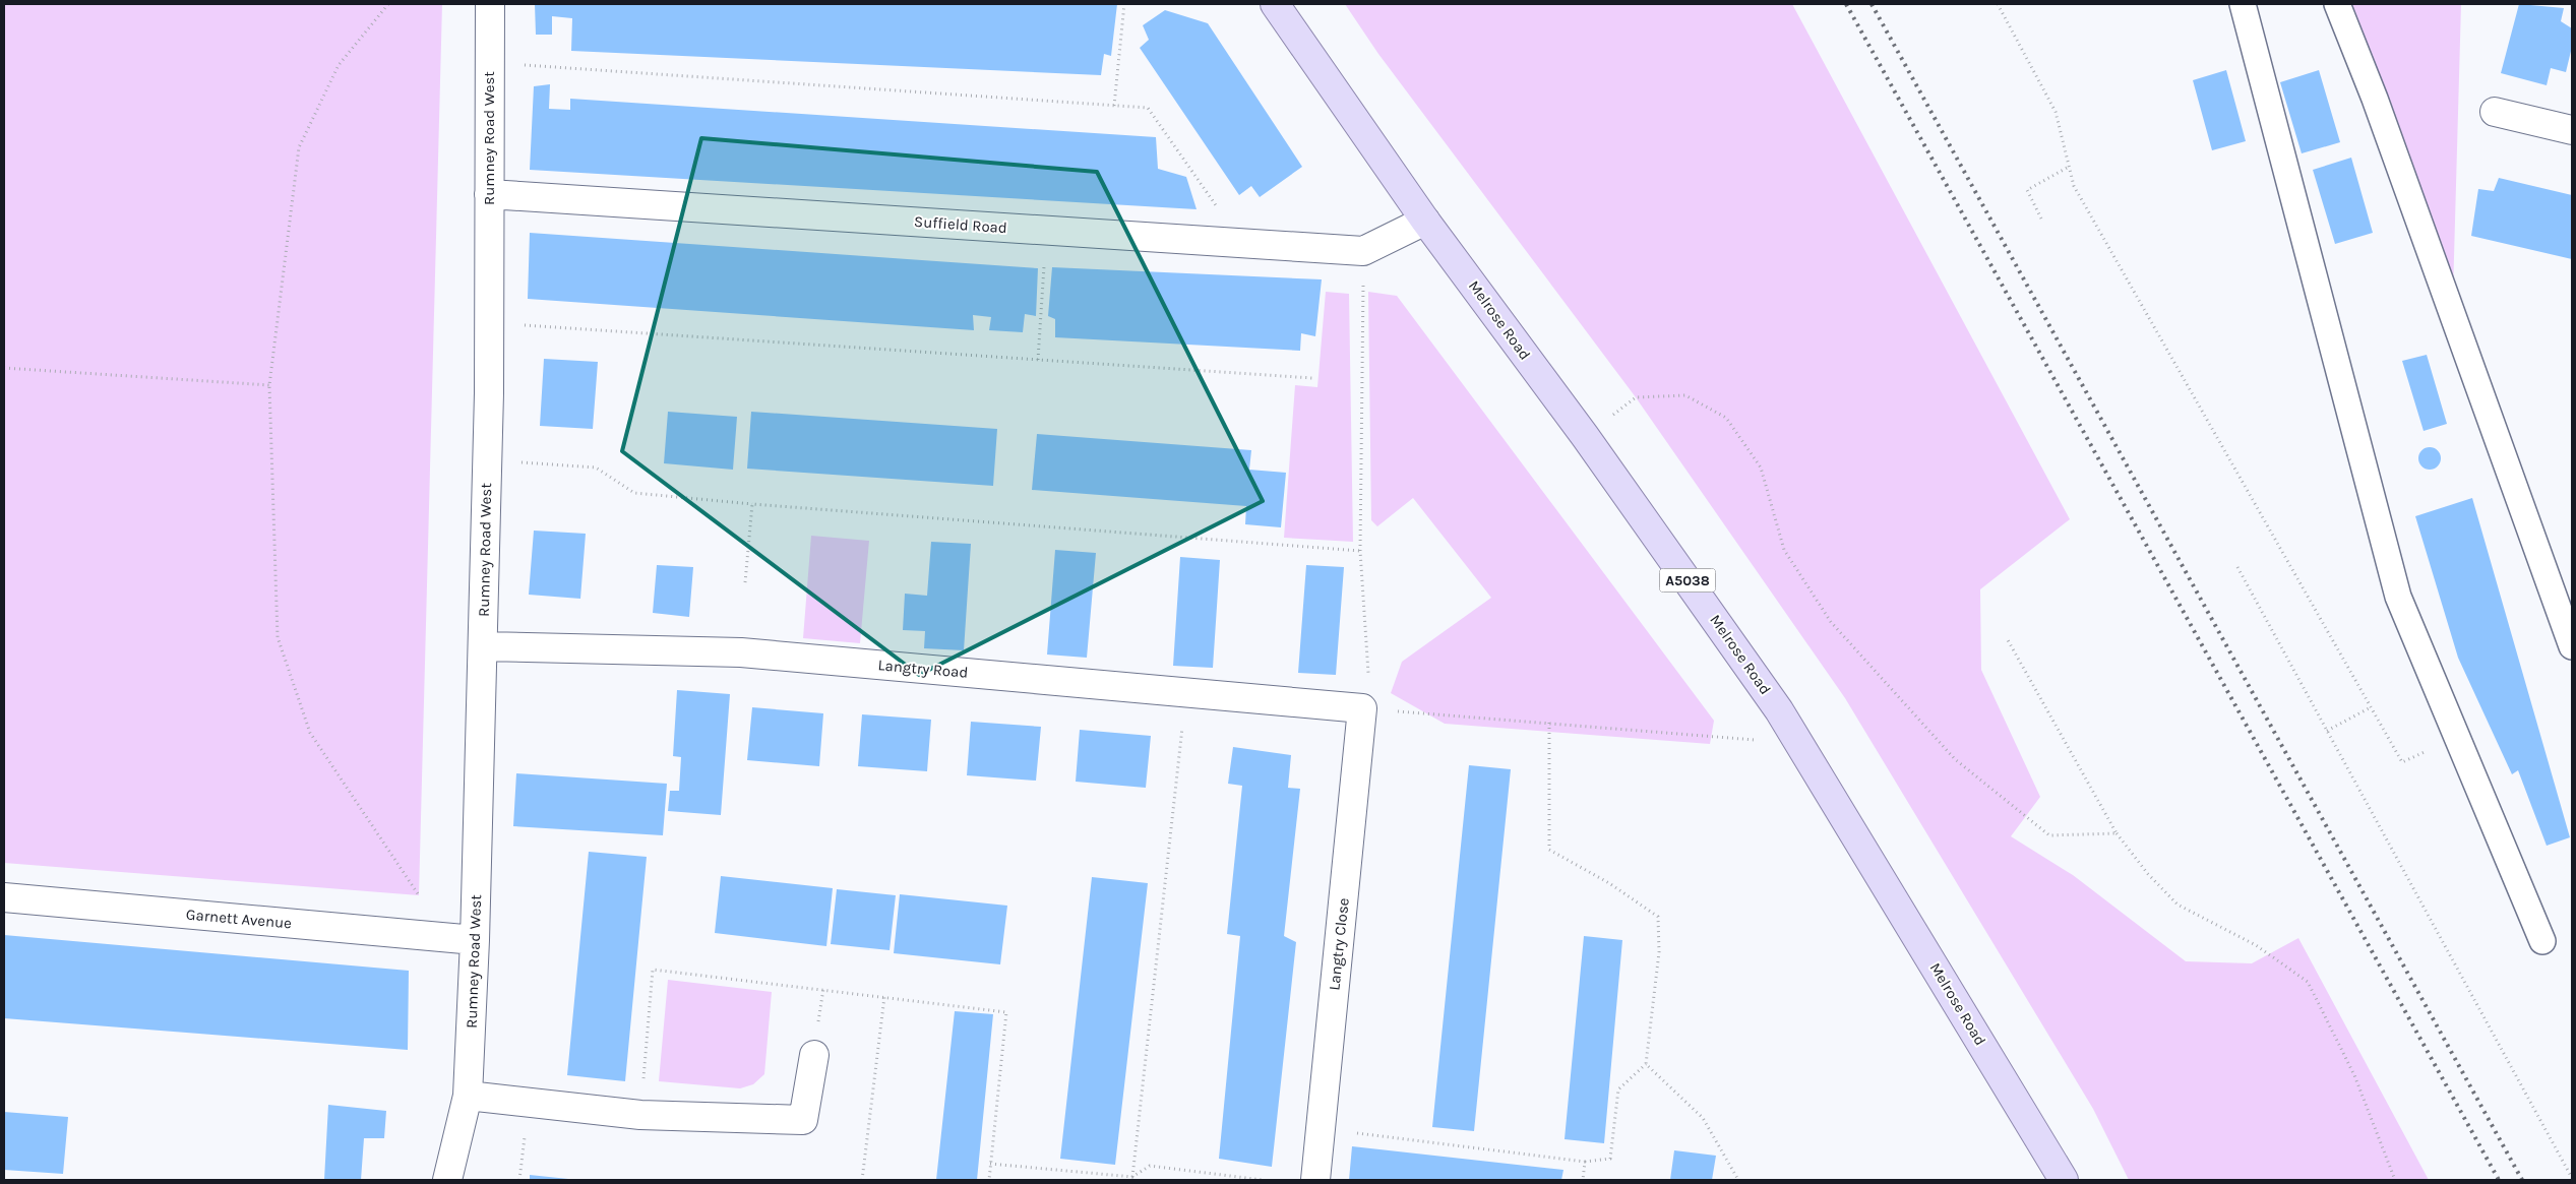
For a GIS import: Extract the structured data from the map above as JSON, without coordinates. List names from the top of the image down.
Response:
{
  "streets": {
    "main road": ["Melrose Road", "A5038"],
    "street": [
      "Rumney Road West",
      "Suffield Road",
      "Langtry Road",
      "Garnett Avenue",
      "Langtry Close"
    ]
  },
  "crossings": [
    ["Rumney Road West", "Suffield Road"],
    ["Rumney Road West", "Langtry Road"],
    ["Rumney Road West", "Garnett Avenue"],
    ["Langtry Road", "Langtry Close"]
  ]
}
